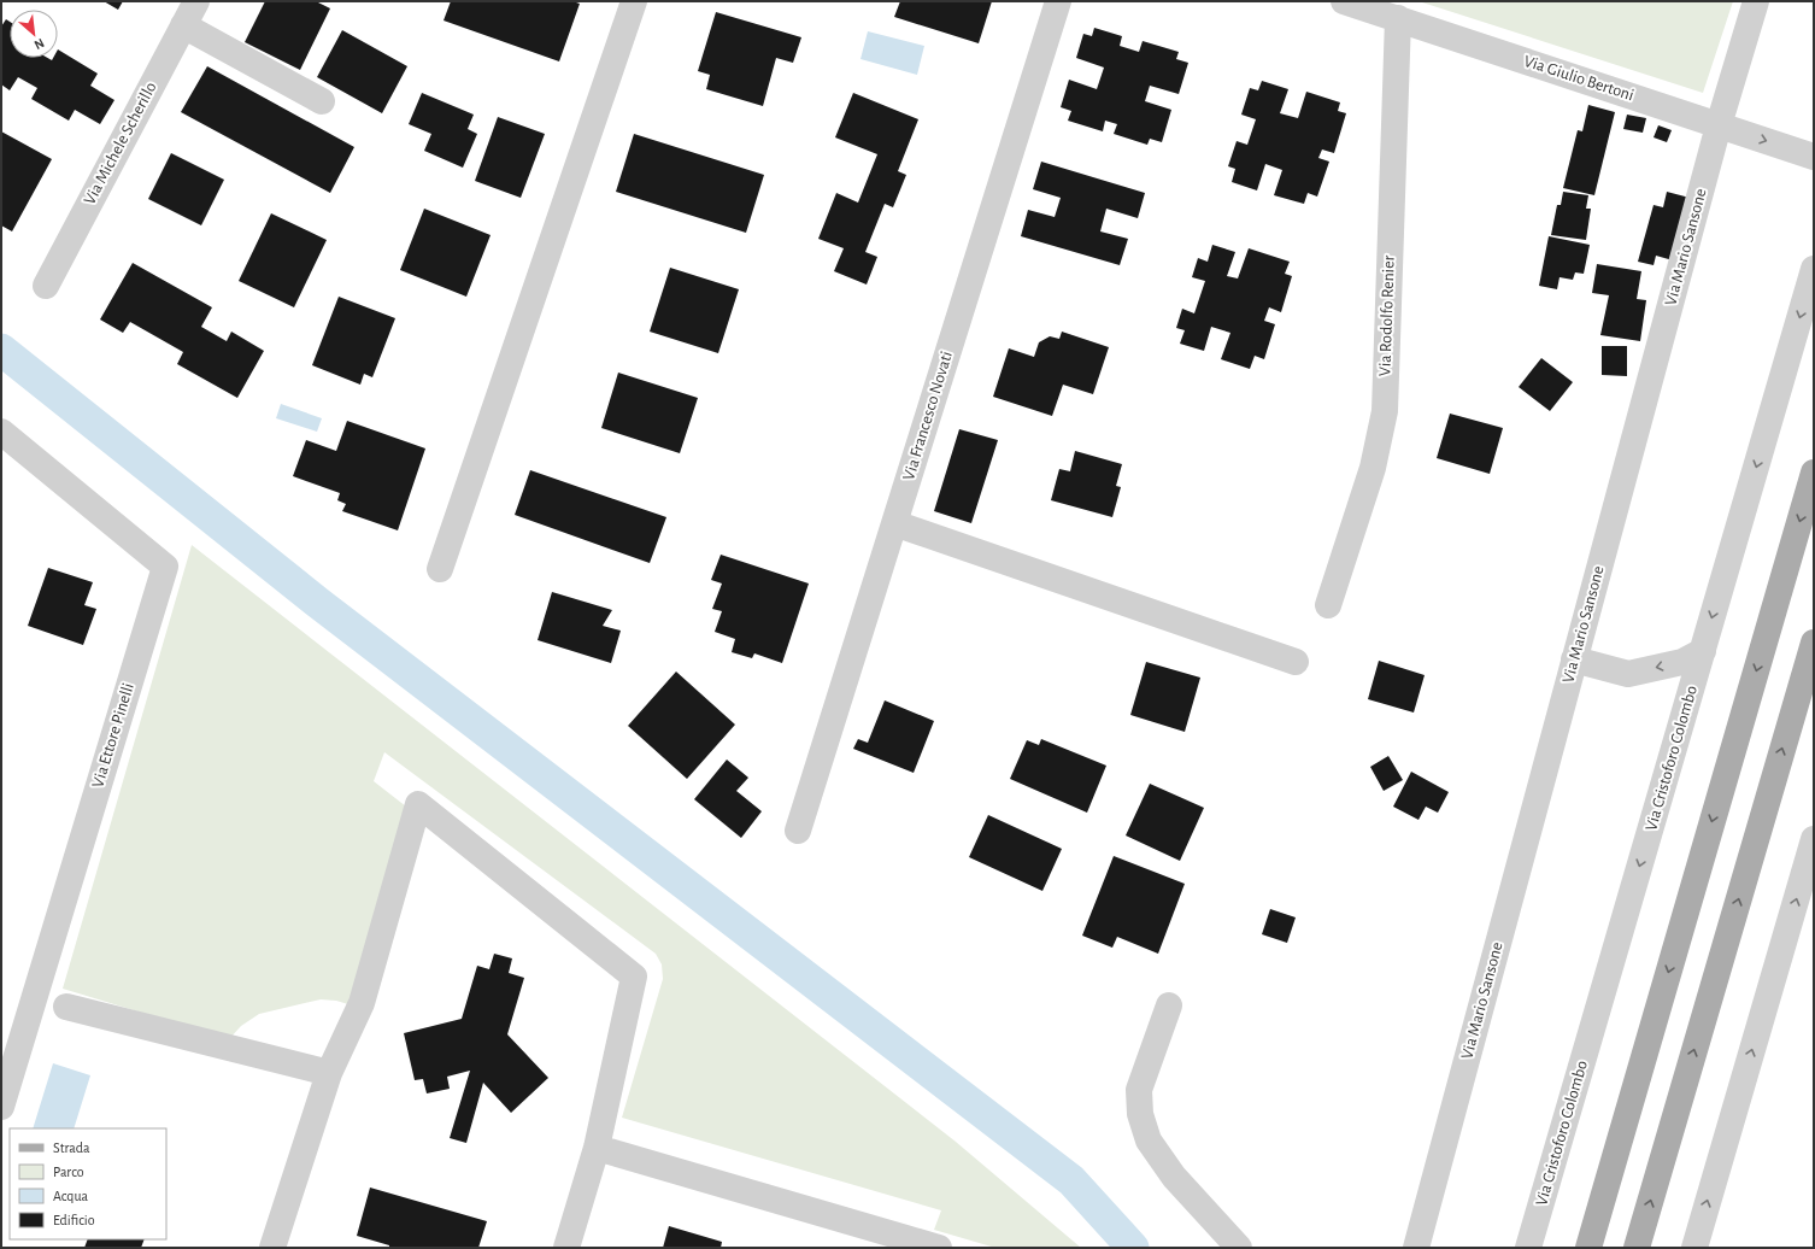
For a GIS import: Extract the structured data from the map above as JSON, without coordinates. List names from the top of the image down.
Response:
{
  "streets": {
    "street": [
      "Via Giulio Bertoni",
      "Via Michele Scherillo",
      "Via Mario Sansone",
      "Via Rodolfo Renier",
      "Via Francesco Novati",
      "Via Ettore Pinelli",
      "Via Cristoforo Colombo"
    ]
  },
  "crossings": [
    ["Via Giulio Bertoni", "Via Mario Sansone"],
    ["Via Giulio Bertoni", "Via Rodolfo Renier"]
  ],
  "legend": [
    "Strada",
    "Parco",
    "Acqua",
    "Edificio"
  ],
  "north": "bottom right"
}
